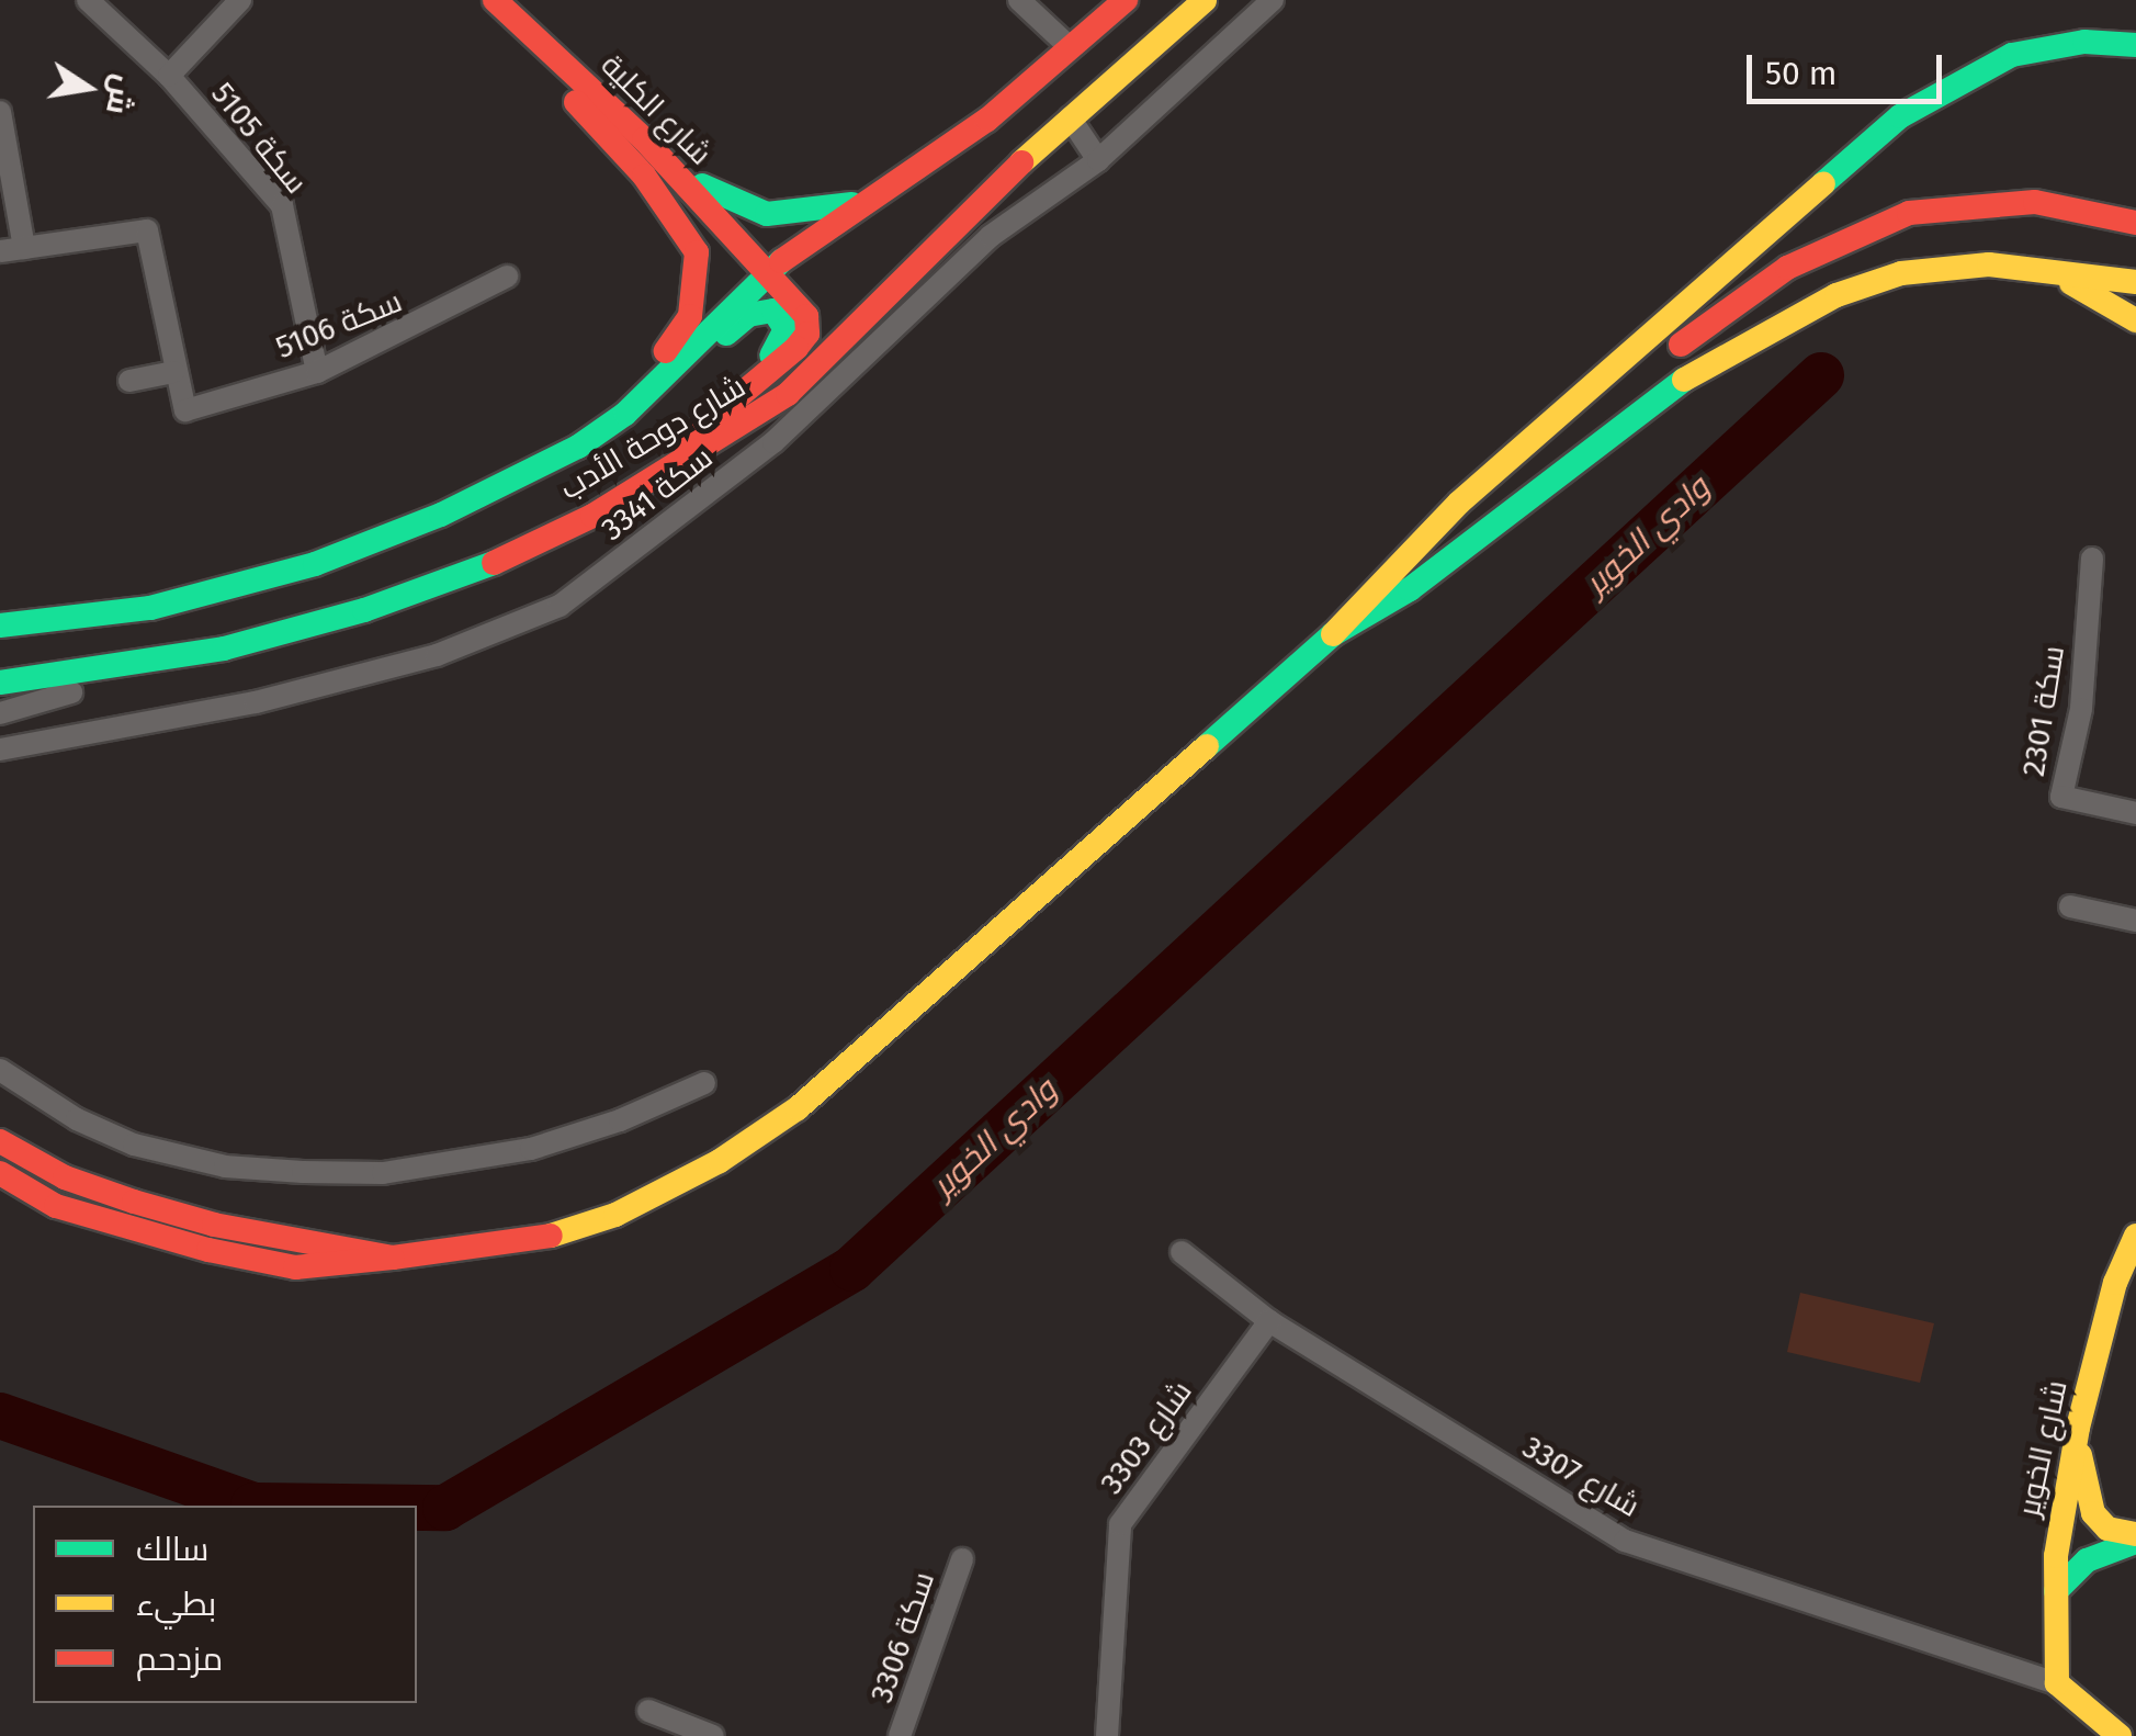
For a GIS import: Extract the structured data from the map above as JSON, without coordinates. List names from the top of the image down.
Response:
{
  "streets": {
    "main road": ["شارع الكلية", "شارع دوحة الأدب", "شارع الخوير"],
    "street": [
      "سكة 5105",
      "سكة 5106",
      "سكة 3341",
      "سكة 2301",
      "3303 شارع",
      "3307 شارع",
      "سكة 3306"
    ]
  },
  "crossings": [
    ["شارع الكلية", "شارع دوحة الأدب"],
    ["سكة 5105", "سكة 5106"],
    ["3303 شارع", "3307 شارع"],
    ["شارع الخوير", "3307 شارع"]
  ],
  "water": ["وادي الخوير"],
  "legend": ["سالك", "بطيء", "مزدحم"],
  "scale_bar": "50 m",
  "north": "right"
}
